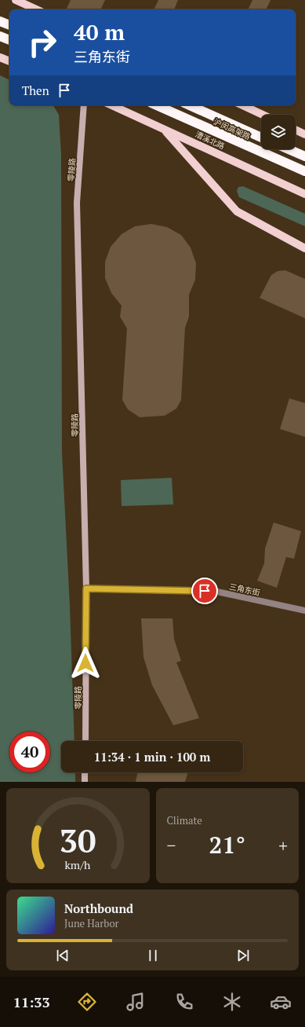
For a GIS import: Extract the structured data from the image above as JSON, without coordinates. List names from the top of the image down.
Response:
{
  "streets": {
    "highway": ["沪闵高架路"],
    "main road": ["漕溪北路"],
    "street": ["零陵路", "三角东街"]
  },
  "crossings": [
    ["零陵路", "三角东街"]
  ],
  "page": {
    "turn": ["40 m", "三角东街"],
    "then": "Then",
    "limit": "40",
    "trip": "11:34 · 1 min · 100 m",
    "tile": "Climate",
    "heat": ["−", "21°", "+"],
    "song": ["Northbound", "June Harbor"],
    "tabs": "11:33",
    "gauge": ["30", "km/h"]
  }
}
